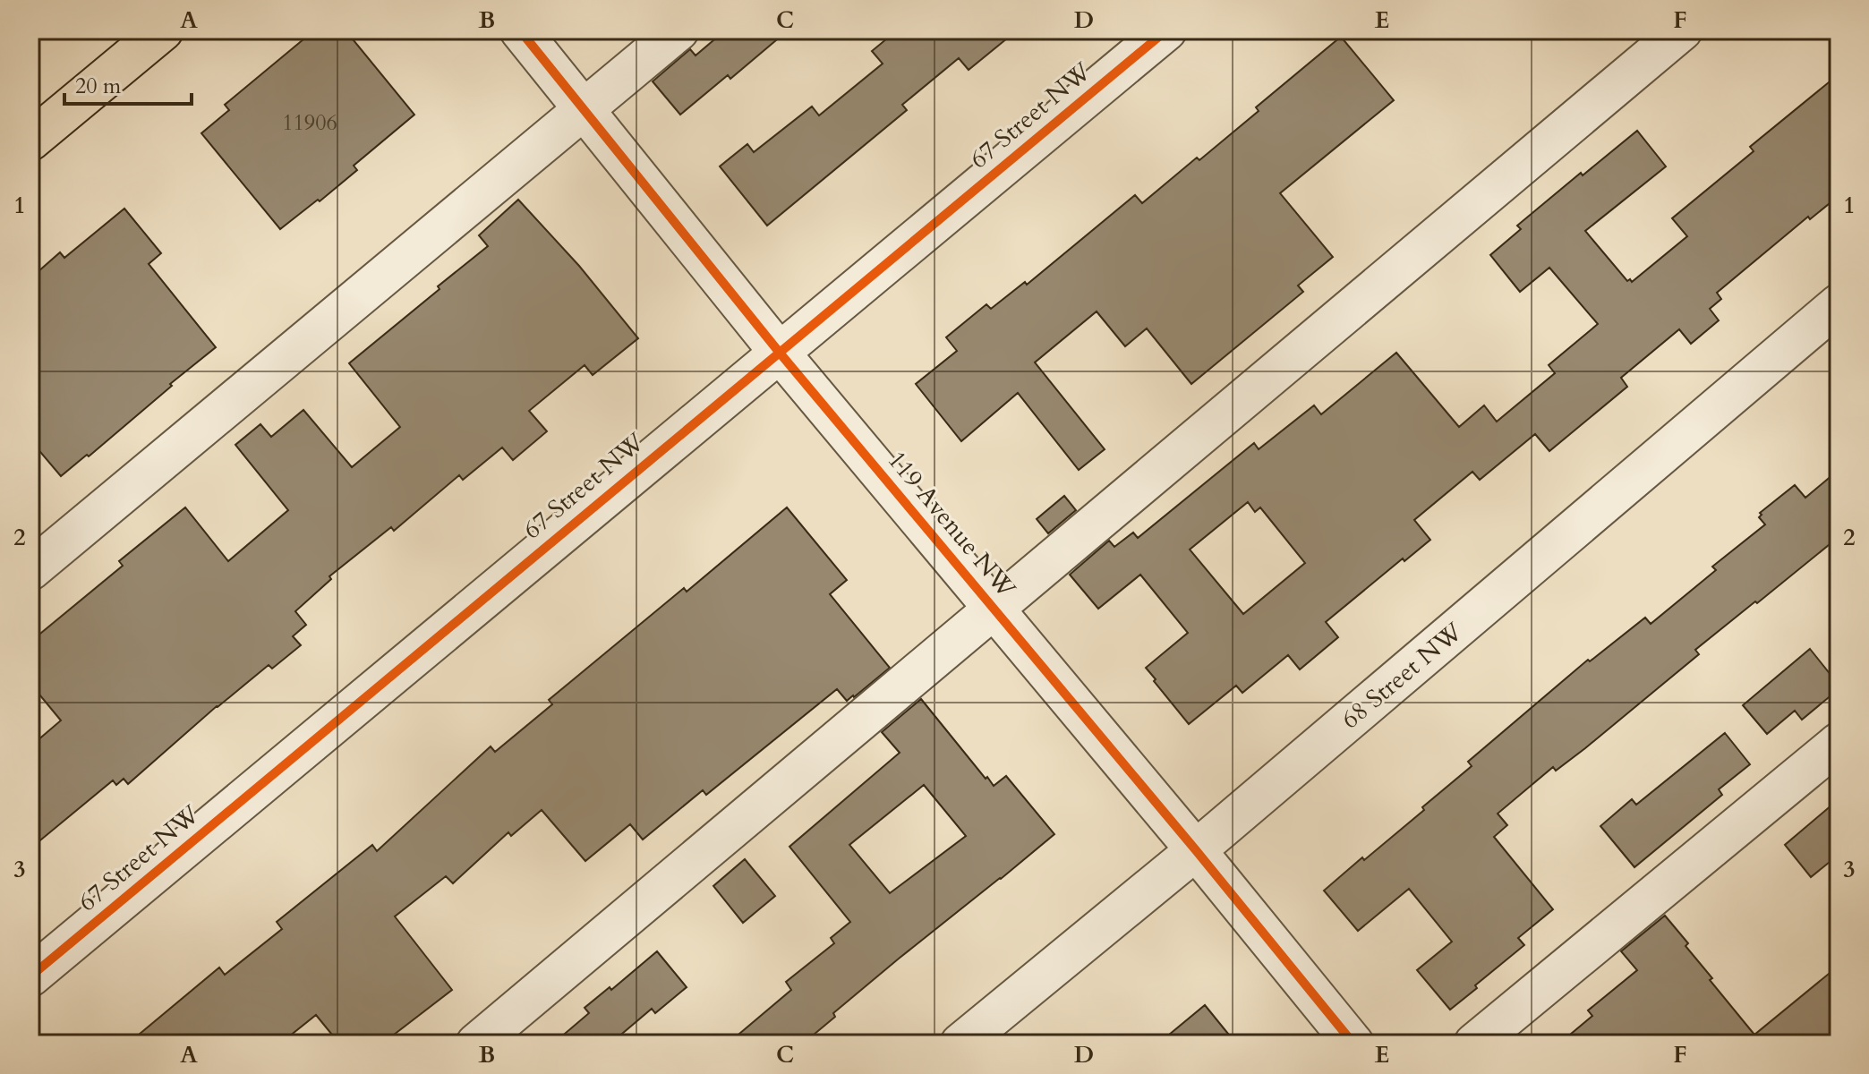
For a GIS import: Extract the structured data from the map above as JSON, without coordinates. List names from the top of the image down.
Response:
{
  "streets": {
    "street": ["67 Street NW", "119 Avenue NW", "68 Street NW"]
  },
  "crossings": [
    ["67 Street NW", "119 Avenue NW"],
    ["119 Avenue NW", "68 Street NW"]
  ],
  "house_numbers": ["11906"],
  "scale_bar": "20 m",
  "grid": {
    "columns": [
      "A",
      "B",
      "C",
      "D",
      "E",
      "F"
    ],
    "rows": ["1", "2", "3"]
  }
}
